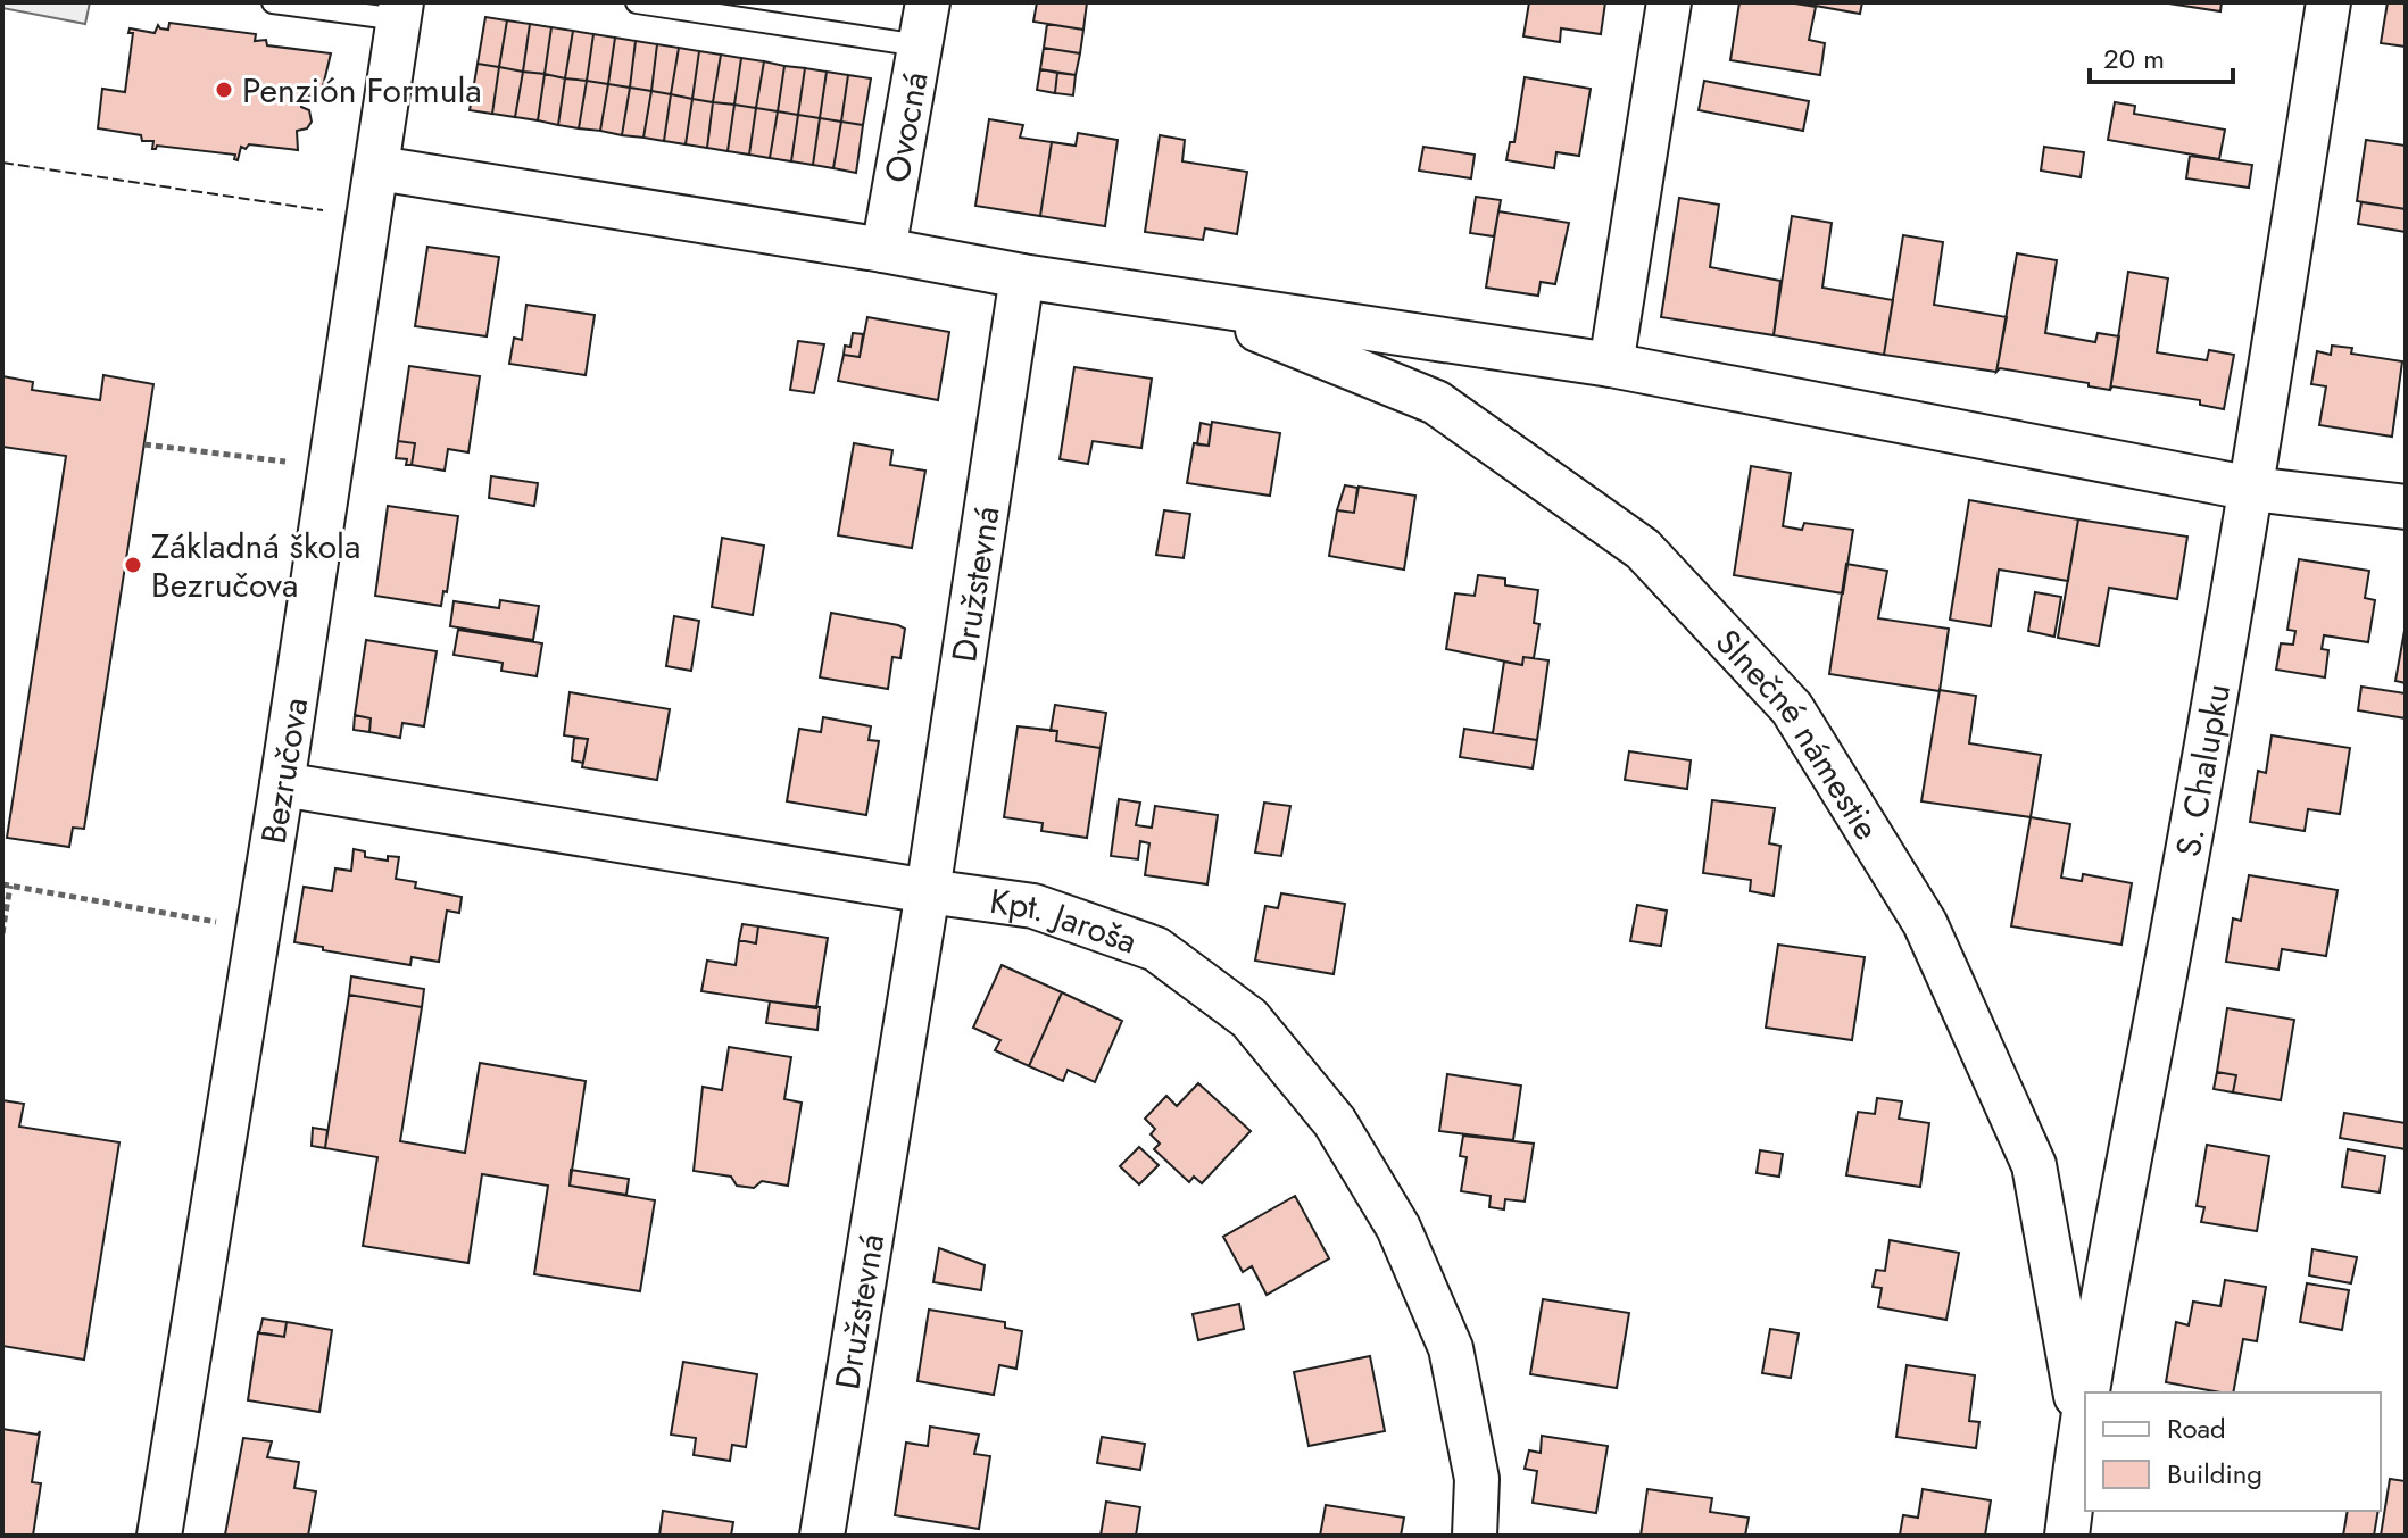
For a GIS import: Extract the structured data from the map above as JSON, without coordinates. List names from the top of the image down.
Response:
{
  "streets": {
    "street": [
      "Ovocná",
      "Družstevná",
      "Slnečné námestie",
      "Bezručova",
      "S. Chalupku",
      "Kpt. Jaroša"
    ]
  },
  "crossings": [
    ["Družstevná", "Slnečné námestie"],
    ["Družstevná", "Kpt. Jaroša"],
    ["Slnečné námestie", "S. Chalupku"],
    ["Bezručova", "Kpt. Jaroša"]
  ],
  "places": ["Penzión Formula", "Základná škola Bezručova"],
  "legend": ["Road", "Building"],
  "scale_bar": "20 m"
}
